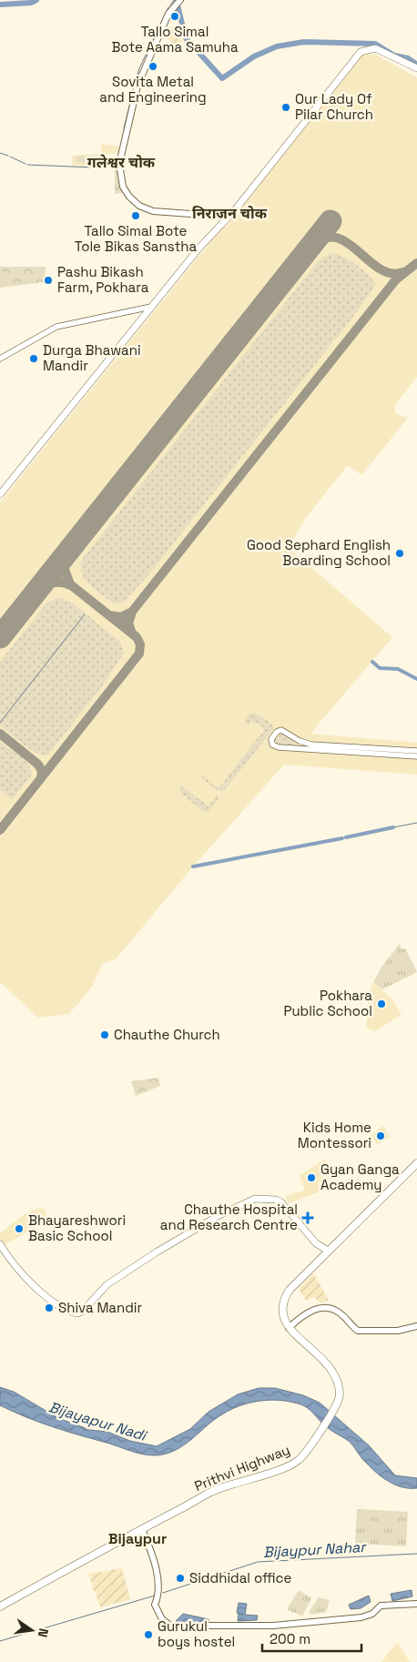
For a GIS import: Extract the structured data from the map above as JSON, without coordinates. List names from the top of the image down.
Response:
{
  "streets": {
    "highway": ["Prithvi Highway"]
  },
  "districts": ["गलेश्वर चोक", "निराजन चोक", "Bijaypur"],
  "water": ["Bijayapur Nadi", "Bijaypur Nahar"],
  "places": {
    "other": [
      "Tallo Simal Bote Aama Samuha",
      "Sovita Metal and Engineering",
      "Our Lady Of Pilar Church",
      "Tallo Simal Bote Tole Bikas Sanstha",
      "Pashu Bikash Farm, Pokhara",
      "Durga Bhawani Mandir",
      "Good Sephard English Boarding School",
      "Pokhara Public School",
      "Chauthe Church",
      "Kids Home Montessori",
      "Gyan Ganga Academy",
      "Bhayareshwori Basic School",
      "Shiva Mandir",
      "Siddhidal office",
      "Gurukul boys hostel"
    ],
    "health": ["Chauthe Hospital and Research Centre"]
  },
  "scale_bar": "200 m",
  "north": "right"
}
